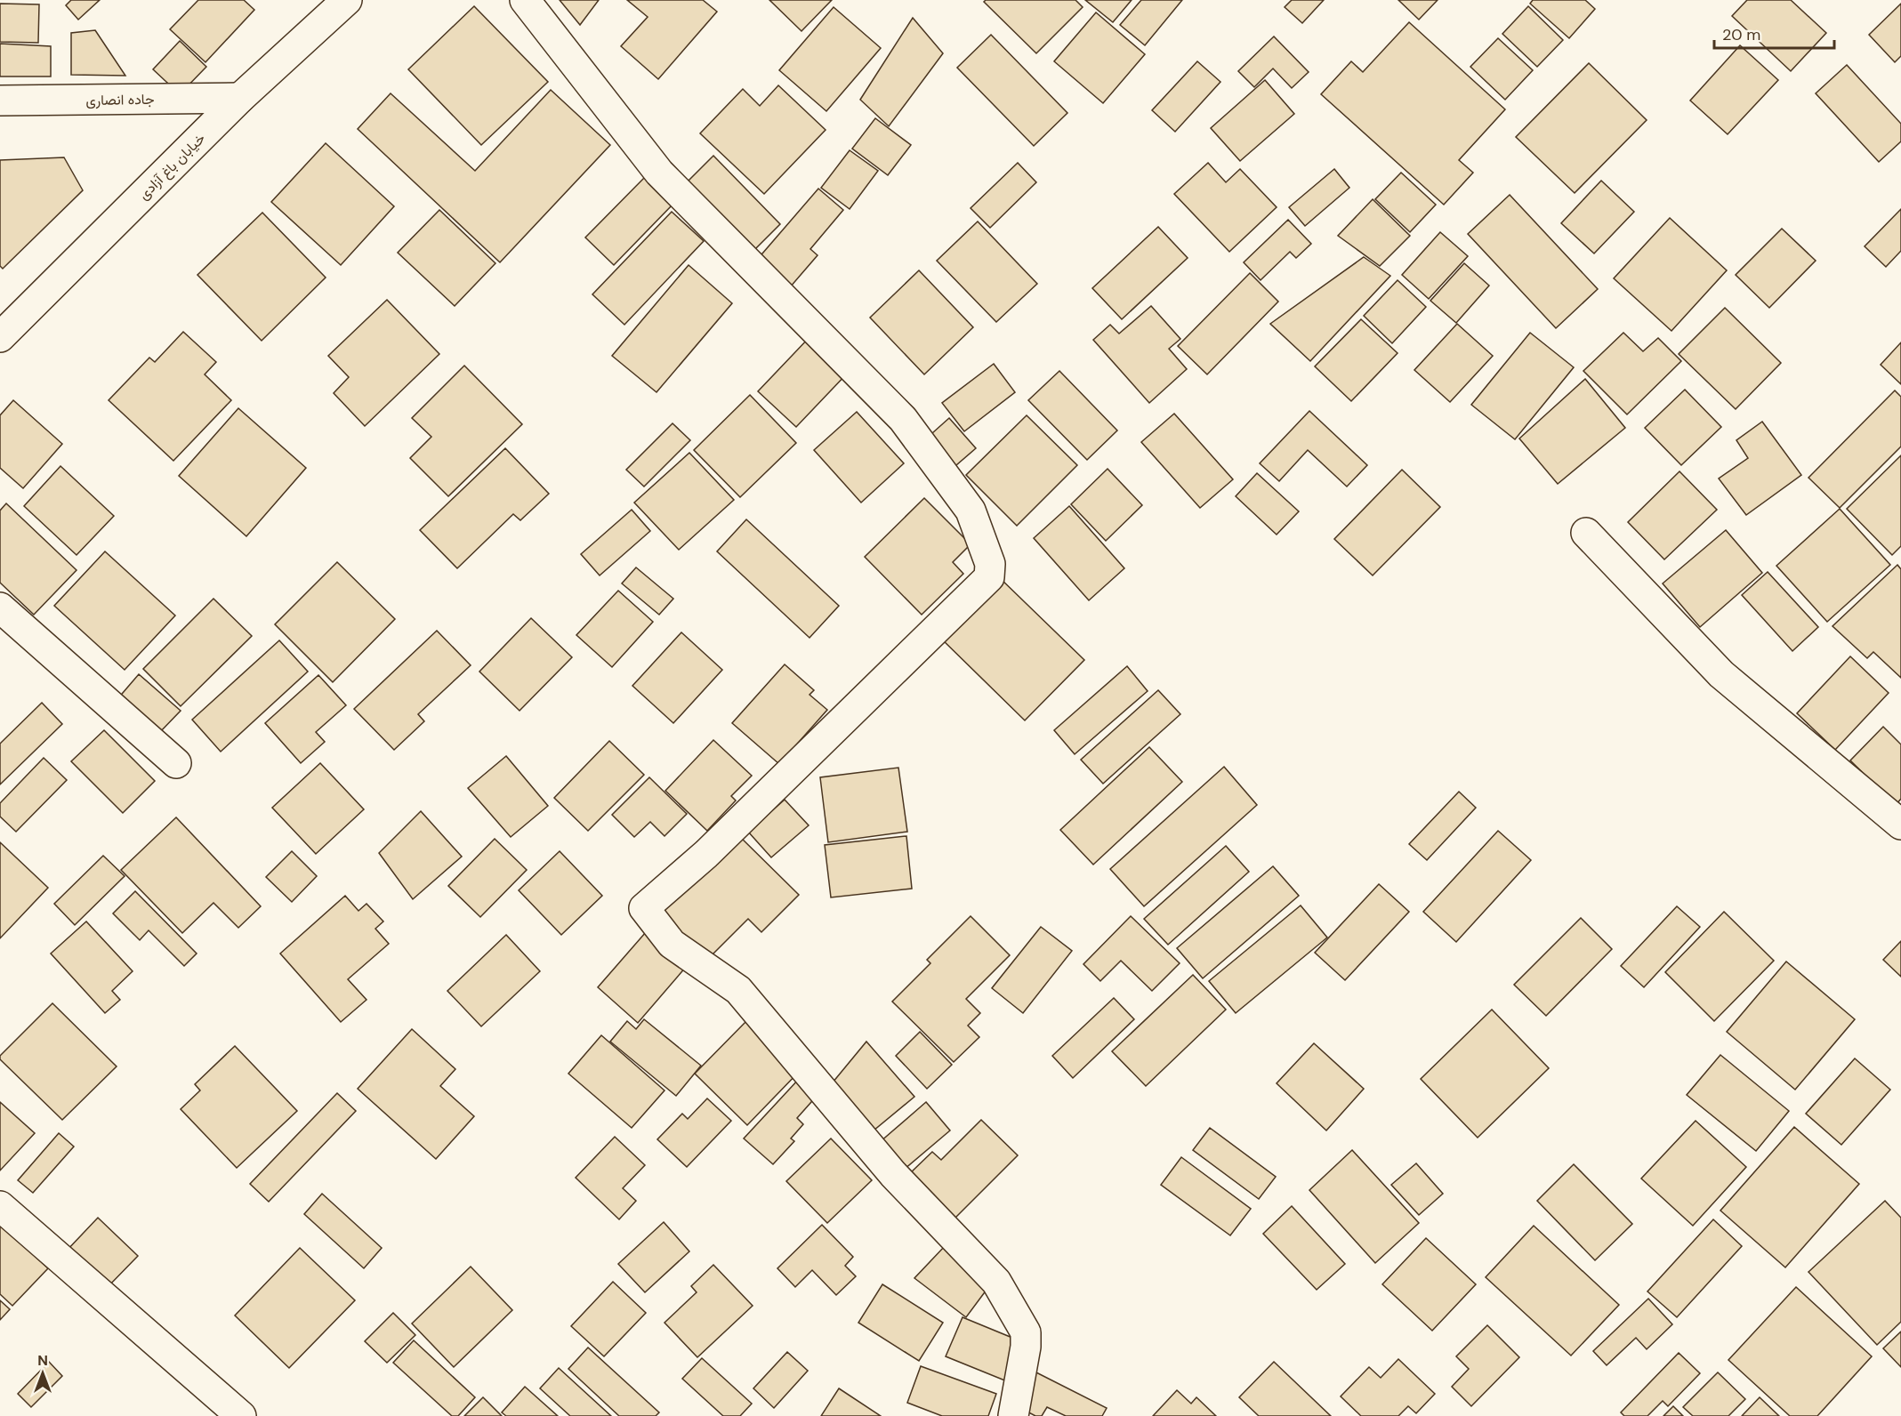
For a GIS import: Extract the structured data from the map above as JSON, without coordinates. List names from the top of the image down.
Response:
{
  "streets": {
    "street": ["جاده انصاری", "خیابان باغ آزادی"]
  },
  "crossings": [
    ["جاده انصاری", "خیابان باغ آزادی"]
  ],
  "scale_bar": "20 m",
  "north": "top"
}
